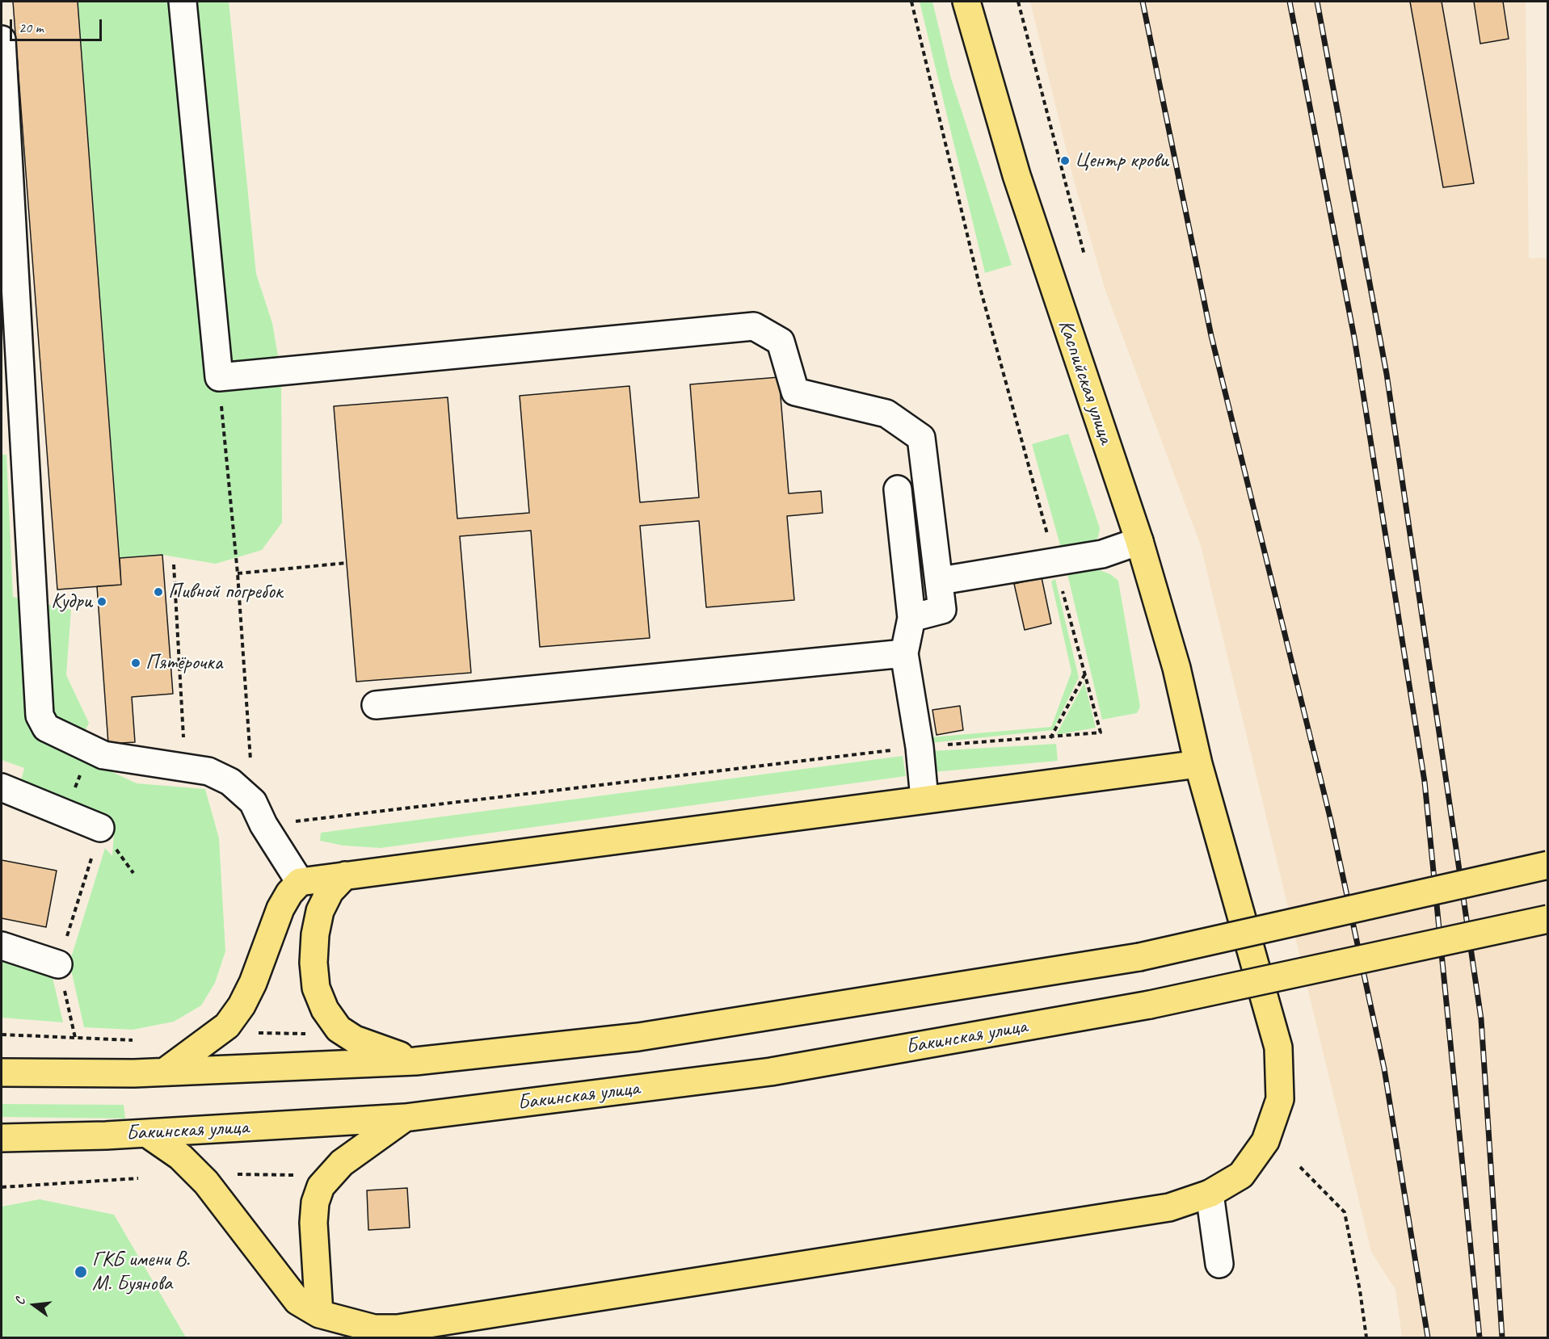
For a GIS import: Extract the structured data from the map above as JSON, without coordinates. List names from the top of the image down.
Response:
{
  "streets": {
    "main road": ["Каспийская улица", "Бакинская улица"]
  },
  "crossings": [
    ["Каспийская улица", "Бакинская улица"]
  ],
  "places": [
    "Центр крови",
    "Пивной погребок",
    "Кудри",
    "Пятёрочка",
    "ГКБ имени В. М. Буянова"
  ],
  "scale_bar": "20 m",
  "north": "left"
}
